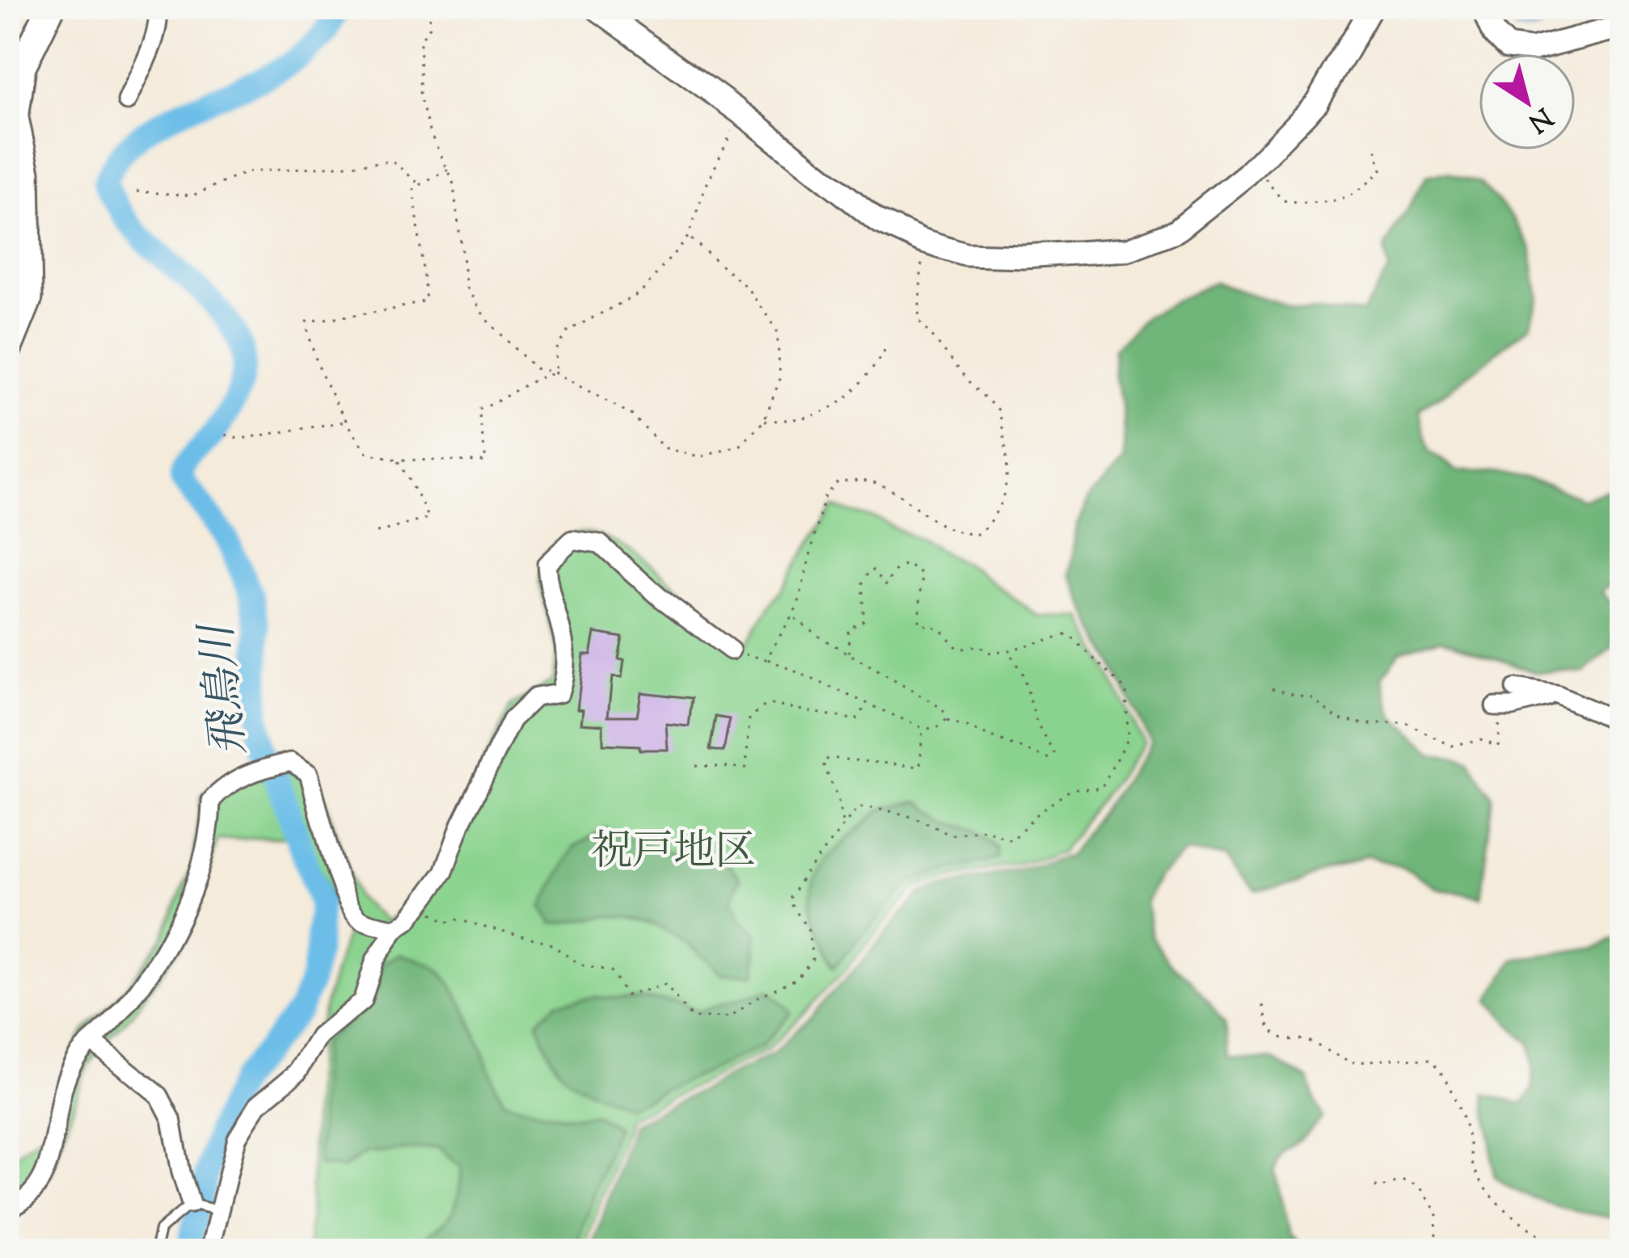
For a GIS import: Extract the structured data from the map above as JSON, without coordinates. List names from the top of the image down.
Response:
{
  "water": ["飛鳥川"],
  "parks": ["祝戸地区"],
  "north": "bottom right"
}
